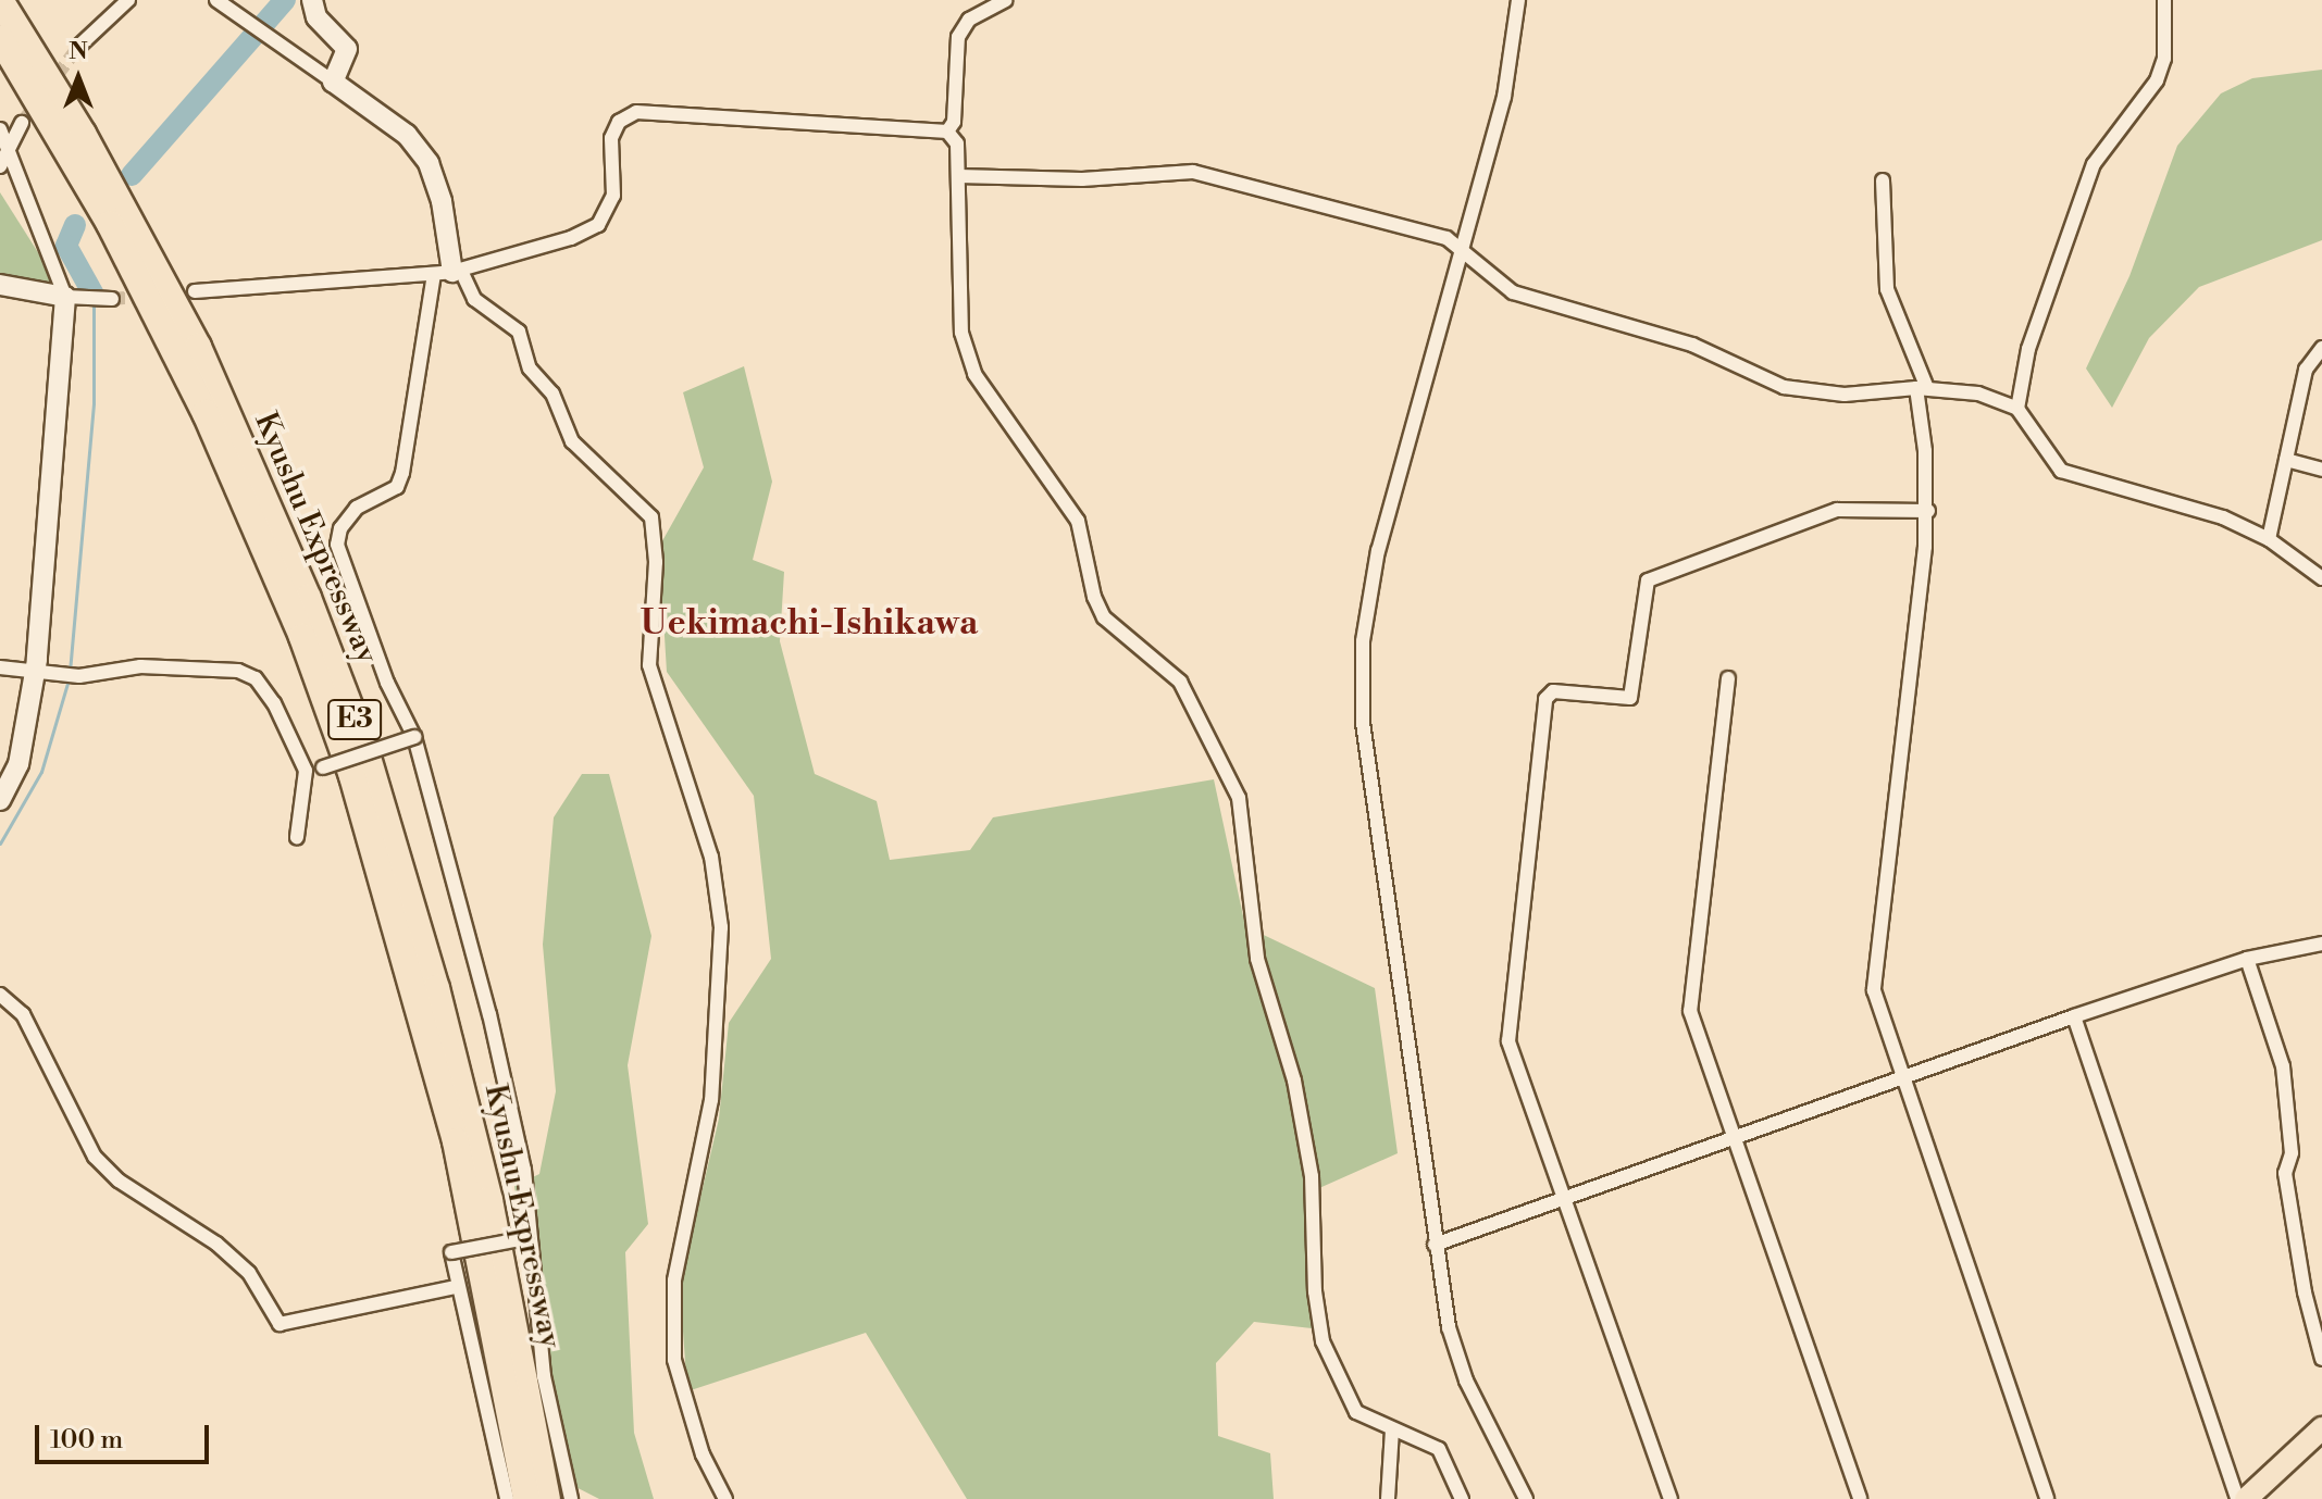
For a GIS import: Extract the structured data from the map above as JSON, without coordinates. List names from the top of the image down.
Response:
{
  "streets": {
    "highway": ["Kyushu Expressway", "E3"]
  },
  "districts": ["Uekimachi-Ishikawa"],
  "scale_bar": "100 m",
  "north": "top"
}
